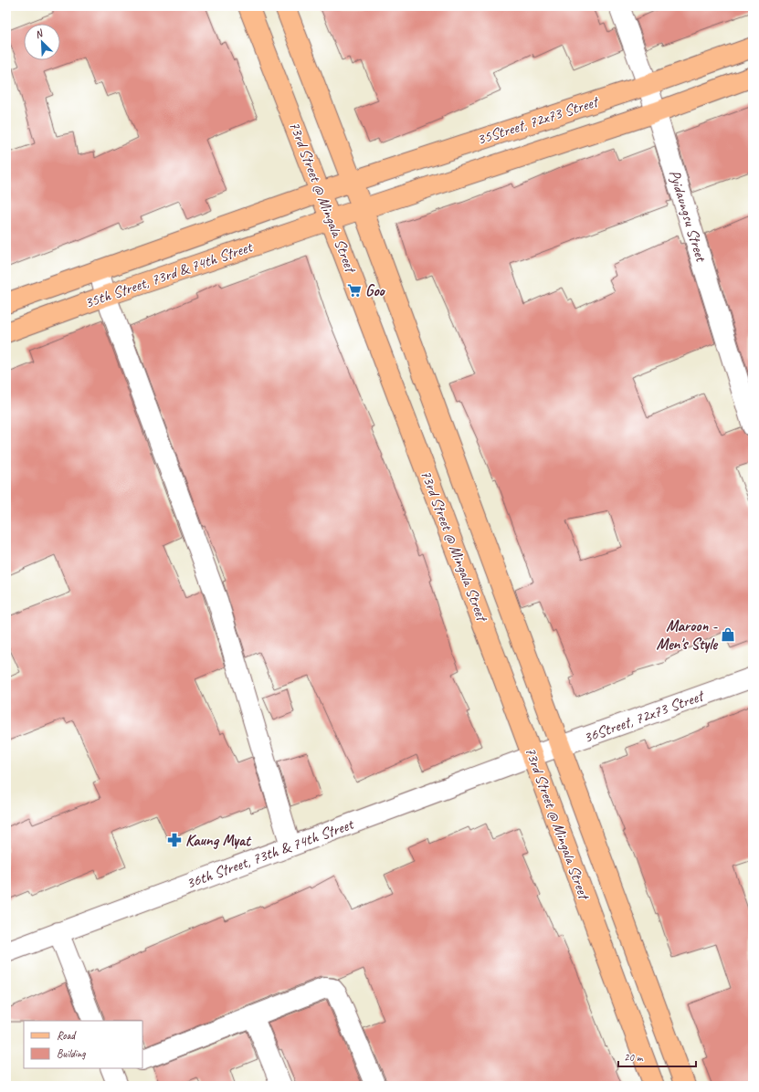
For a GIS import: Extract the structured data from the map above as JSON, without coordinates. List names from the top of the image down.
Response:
{
  "streets": {
    "main road": ["35Street, 72x73 Street", "73rd Street @ Mingala Street", "35th Street, 73rd & 74th Street"],
    "street": ["Pyidaungsu Street", "36Street, 72x73 Street", "36th Street, 73th & 74th Street"]
  },
  "crossings": [
    ["35Street, 72x73 Street", "73rd Street @ Mingala Street"],
    ["35Street, 72x73 Street", "Pyidaungsu Street"],
    ["35Street, 72x73 Street", "35th Street, 73rd & 74th Street"],
    ["73rd Street @ Mingala Street", "35th Street, 73rd & 74th Street"],
    ["73rd Street @ Mingala Street", "36Street, 72x73 Street"],
    ["73rd Street @ Mingala Street", "36th Street, 73th & 74th Street"],
    ["36Street, 72x73 Street", "36th Street, 73th & 74th Street"]
  ],
  "places": {
    "supermarket": ["Goo"],
    "shop": ["Maroon - Men's Style"],
    "pharmacy": ["Kaung Myat"]
  },
  "legend": ["Road", "Building"],
  "scale_bar": "20 m",
  "north": "top left"
}
